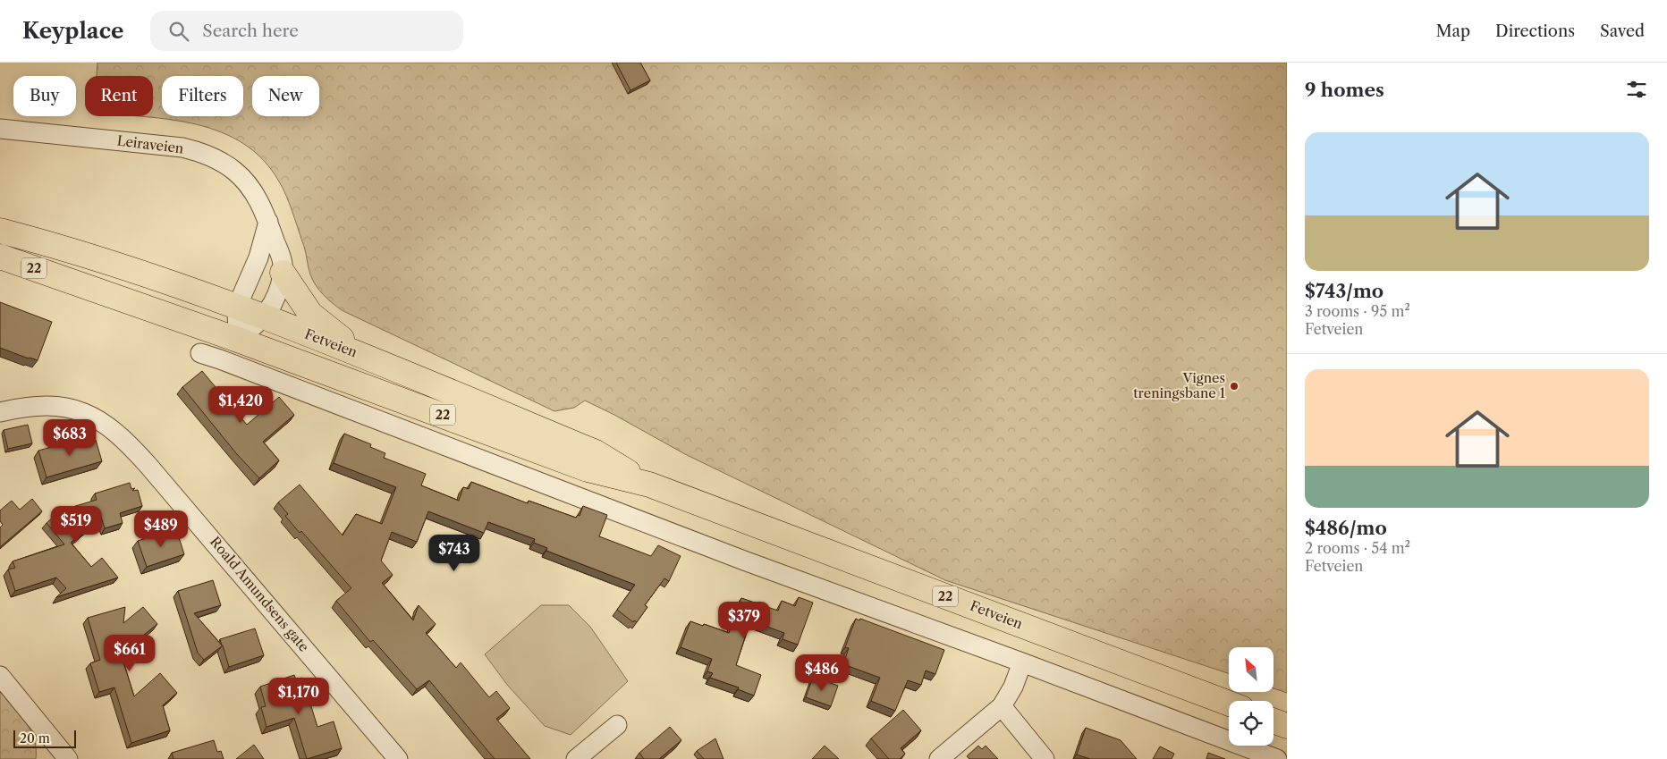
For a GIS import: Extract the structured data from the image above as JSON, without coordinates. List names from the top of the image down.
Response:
{
  "streets": {
    "highway": ["22", "Fetveien"],
    "street": ["Leiraveien", "Roald Amundsens gate"]
  },
  "crossings": [
    ["Leiraveien", "Fetveien"]
  ],
  "places": ["Vignes treningsbane 1"],
  "scale_bar": "20 m",
  "north": "top left",
  "page": {
    "header": "Keyplace",
    "search": "Search here",
    "nav": ["Map", "Directions", "Saved"],
    "heading": "9 homes",
    "chip": [
      "Buy",
      "Rent",
      "Filters",
      "New"
    ],
    "list": [
      {
        "name": "$743/mo",
        "note": "3 rooms · 95 m² · Fetveien"
      },
      {
        "name": "$486/mo",
        "note": "2 rooms · 54 m² · Fetveien"
      }
    ],
    "price": [
      "$1,420",
      "$683",
      "$519",
      "$489",
      "$743",
      "$379",
      "$661",
      "$486",
      "$1,170"
    ],
    "scale": "20 m"
  }
}
